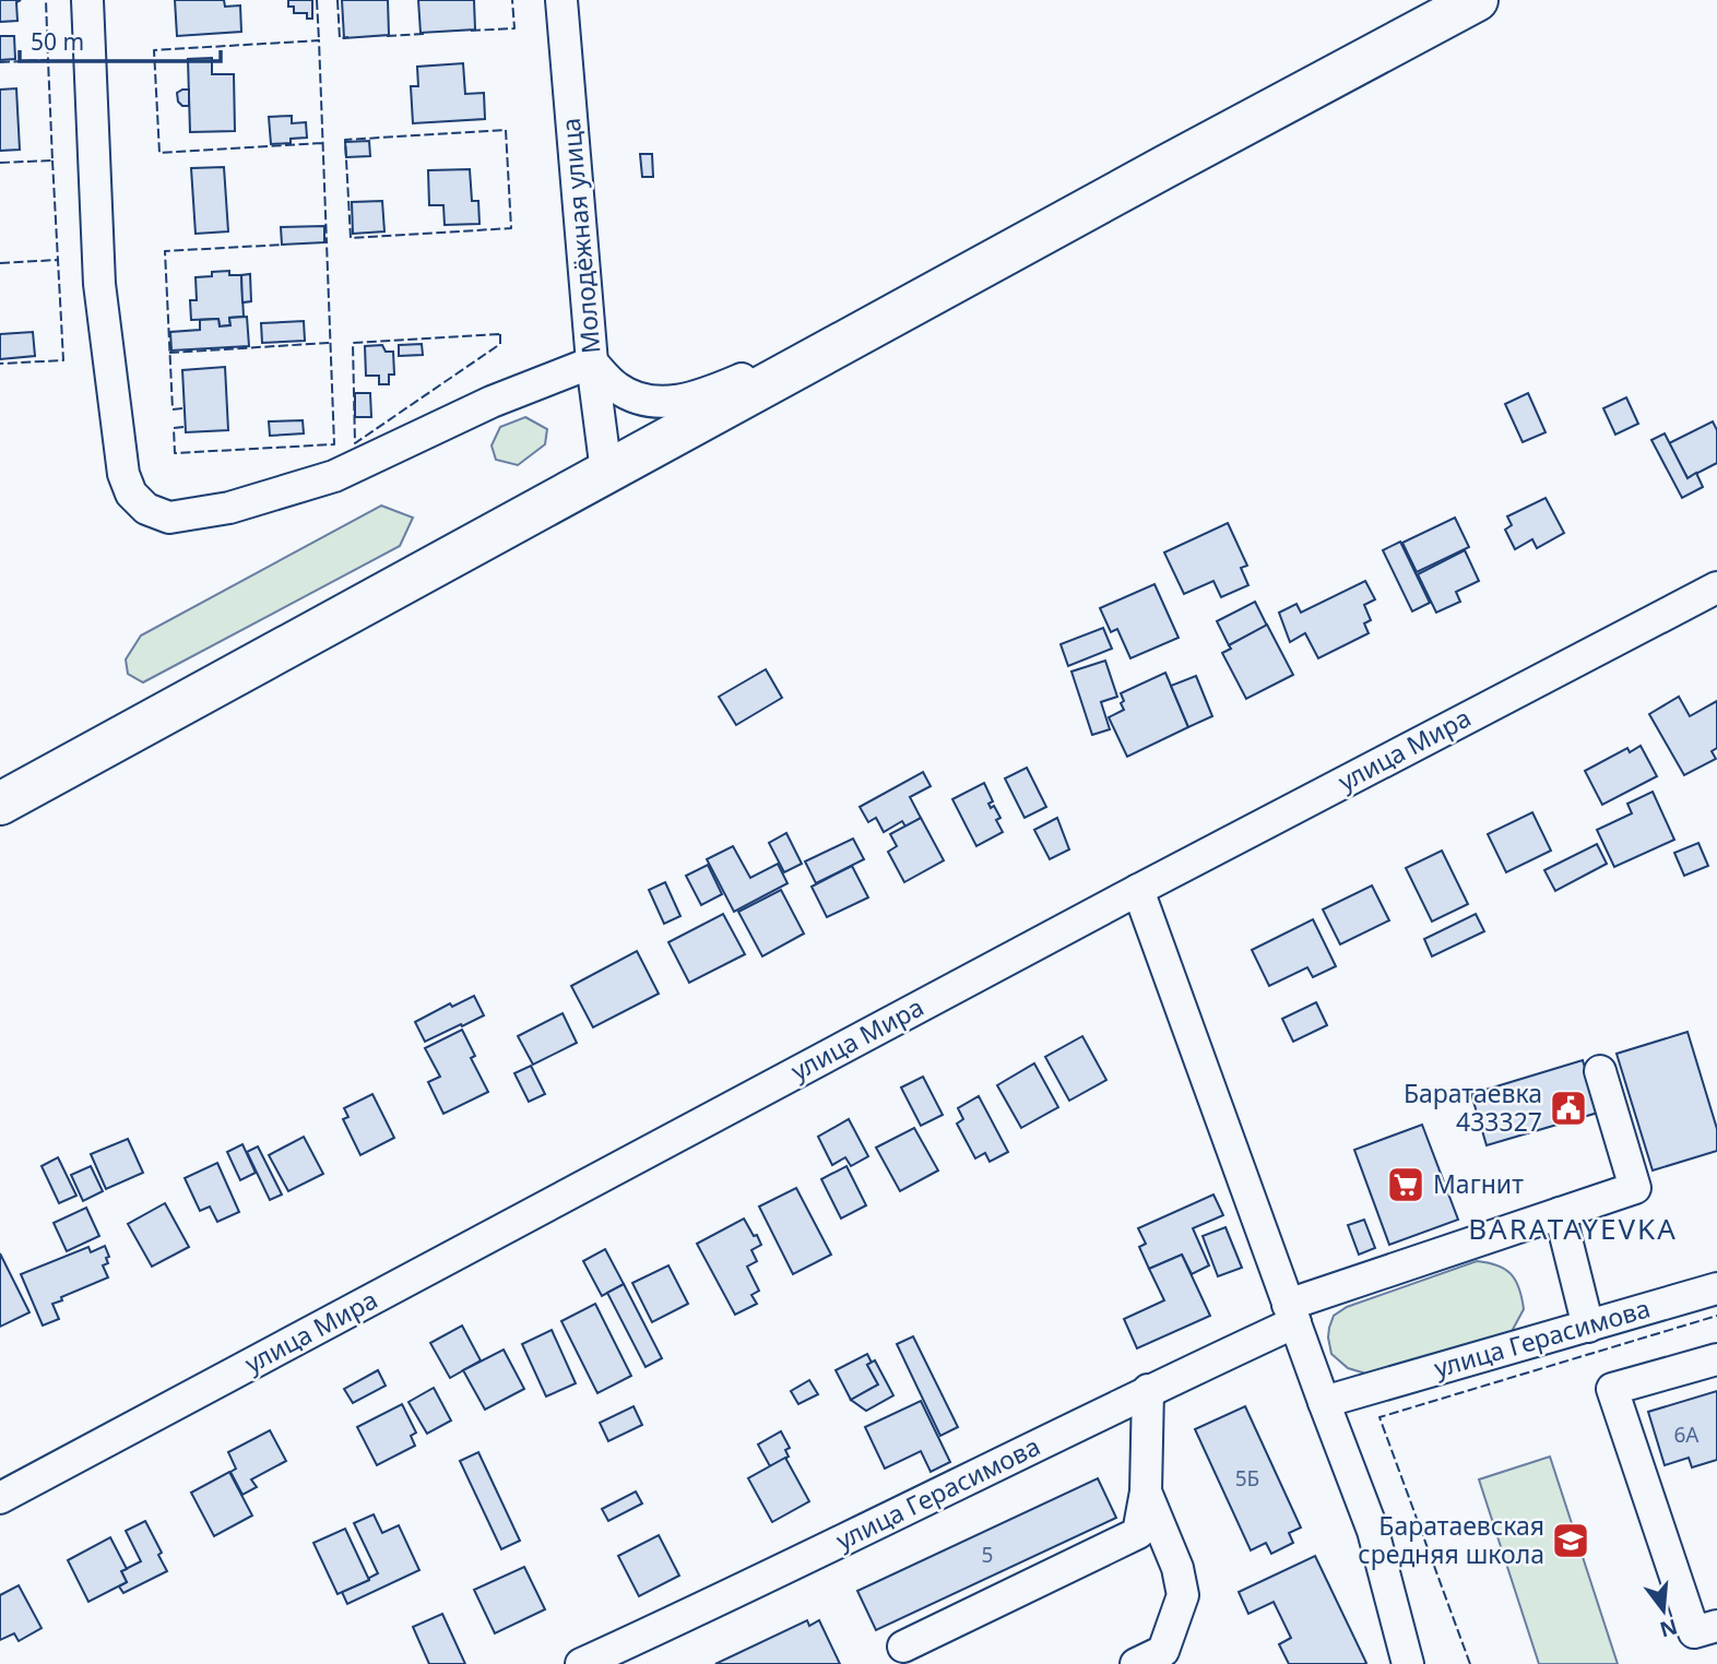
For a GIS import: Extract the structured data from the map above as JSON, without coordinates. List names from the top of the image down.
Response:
{
  "streets": {
    "street": ["Молодёжная улица", "улица Мира", "улица Герасимова"]
  },
  "districts": ["BARATAYEVKA"],
  "places": {
    "public building": ["Баратаевка 433327"],
    "supermarket": ["Магнит"],
    "school or university": ["Баратаевская средняя школа"]
  },
  "house_numbers": ["6А", "5Б", "5"],
  "scale_bar": "50 m",
  "north": "bottom"
}
